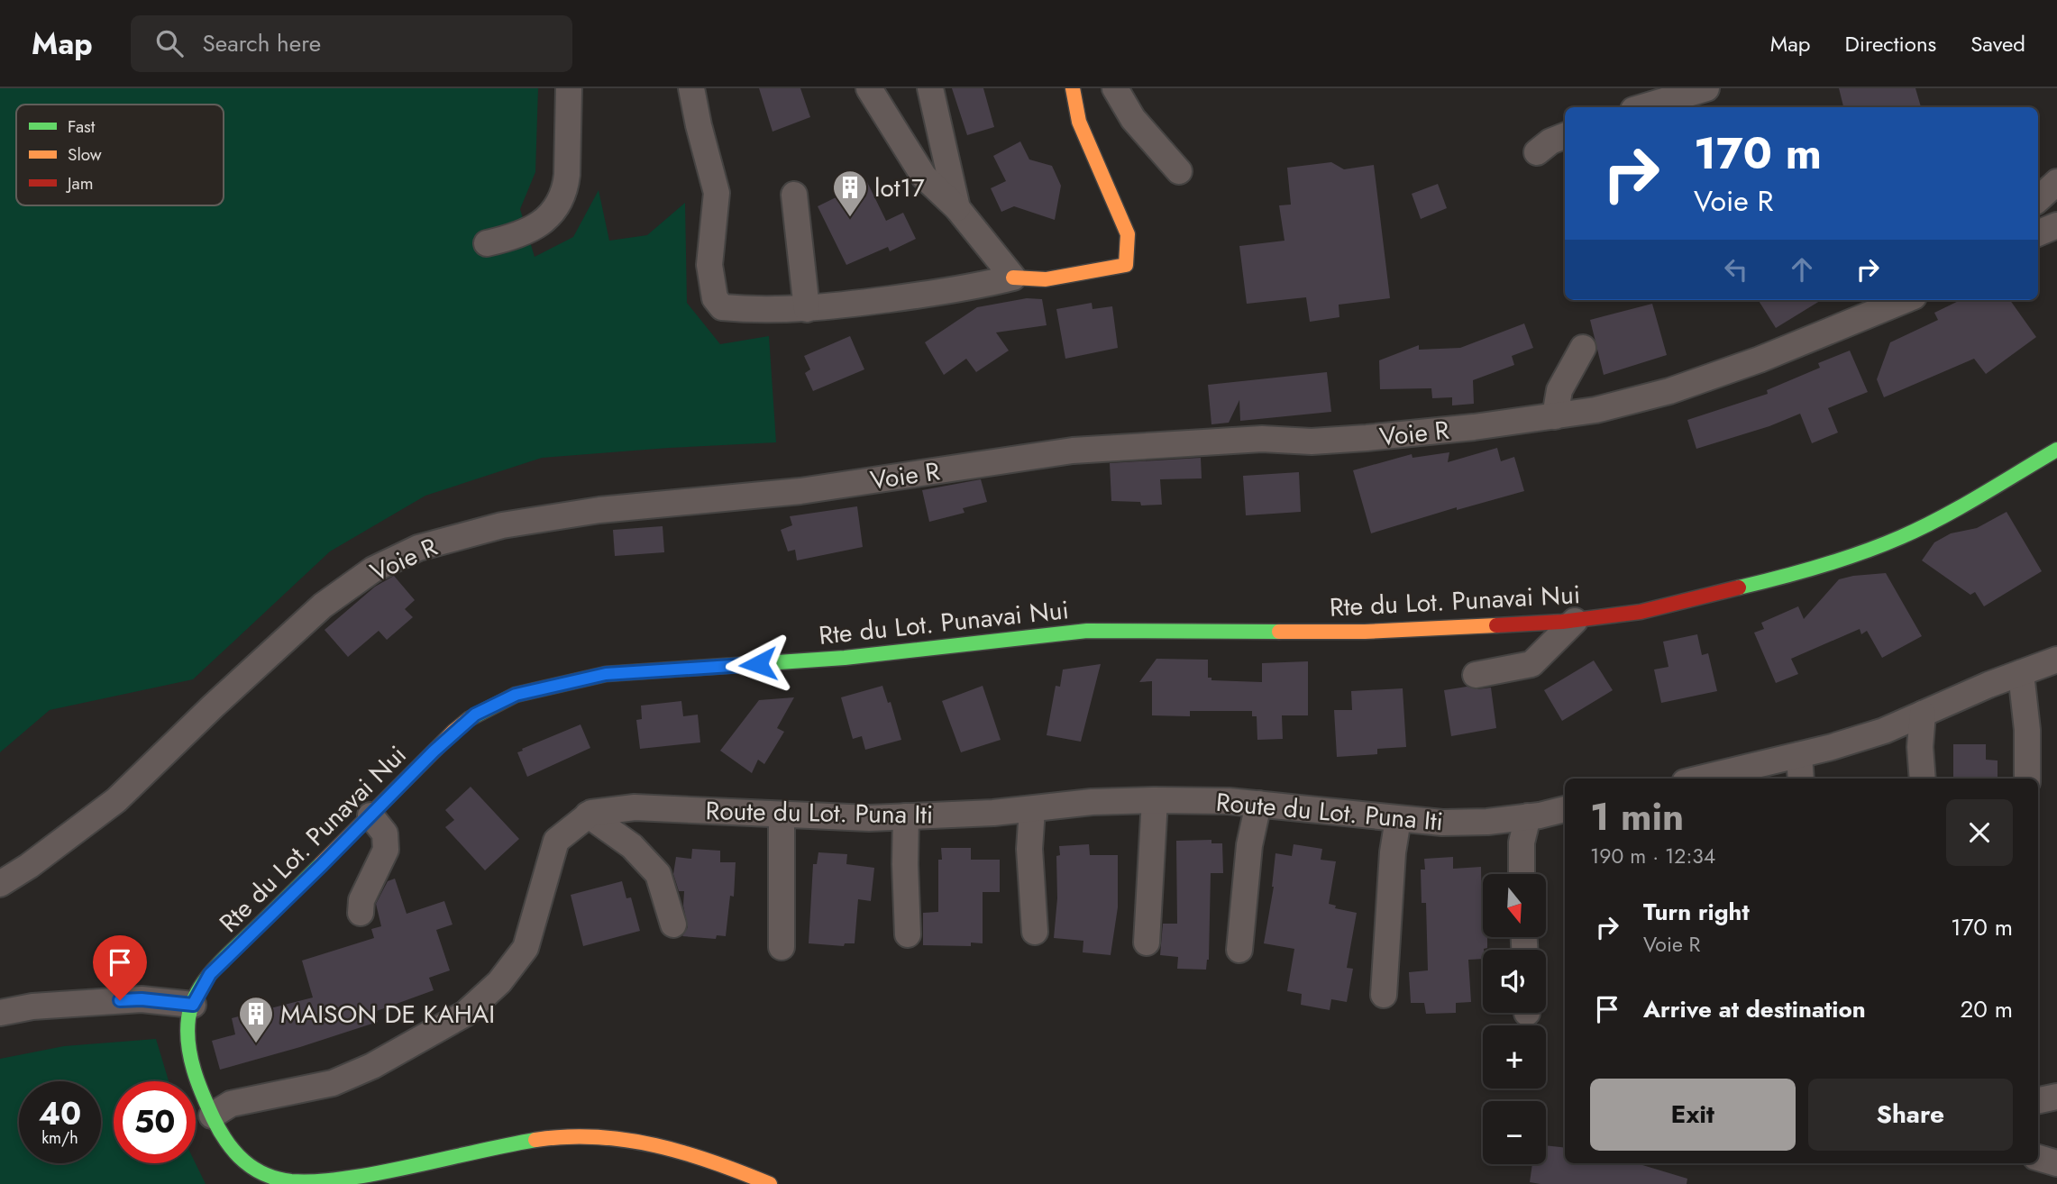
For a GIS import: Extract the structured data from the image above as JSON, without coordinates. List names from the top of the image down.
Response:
{
  "streets": {
    "main road": ["Rte du Lot. Punavai Nui"],
    "street": ["Voie R", "Route du Lot. Puna Iti"]
  },
  "crossings": [
    ["Rte du Lot. Punavai Nui", "Route du Lot. Puna Iti"]
  ],
  "places": {
    "building": ["lot17", "MAISON DE KAHAI"]
  },
  "legend": ["Fast", "Slow", "Jam"],
  "north": "bottom",
  "page": {
    "header": "Map",
    "search": "Search here",
    "nav": ["Map", "Directions", "Saved"],
    "turn": ["170 m", "Voie R"],
    "heading": ["1 min", "190 m · 12:34"],
    "map_buttons": ["+", "−"],
    "list": [
      {
        "name": "Turn right",
        "note": "Voie R",
        "value": "170 m"
      },
      {
        "name": "Arrive at destination",
        "value": "20 m"
      }
    ],
    "buttons": ["Exit", "Share"],
    "speed": "40 km/h",
    "limit": "50"
  }
}
